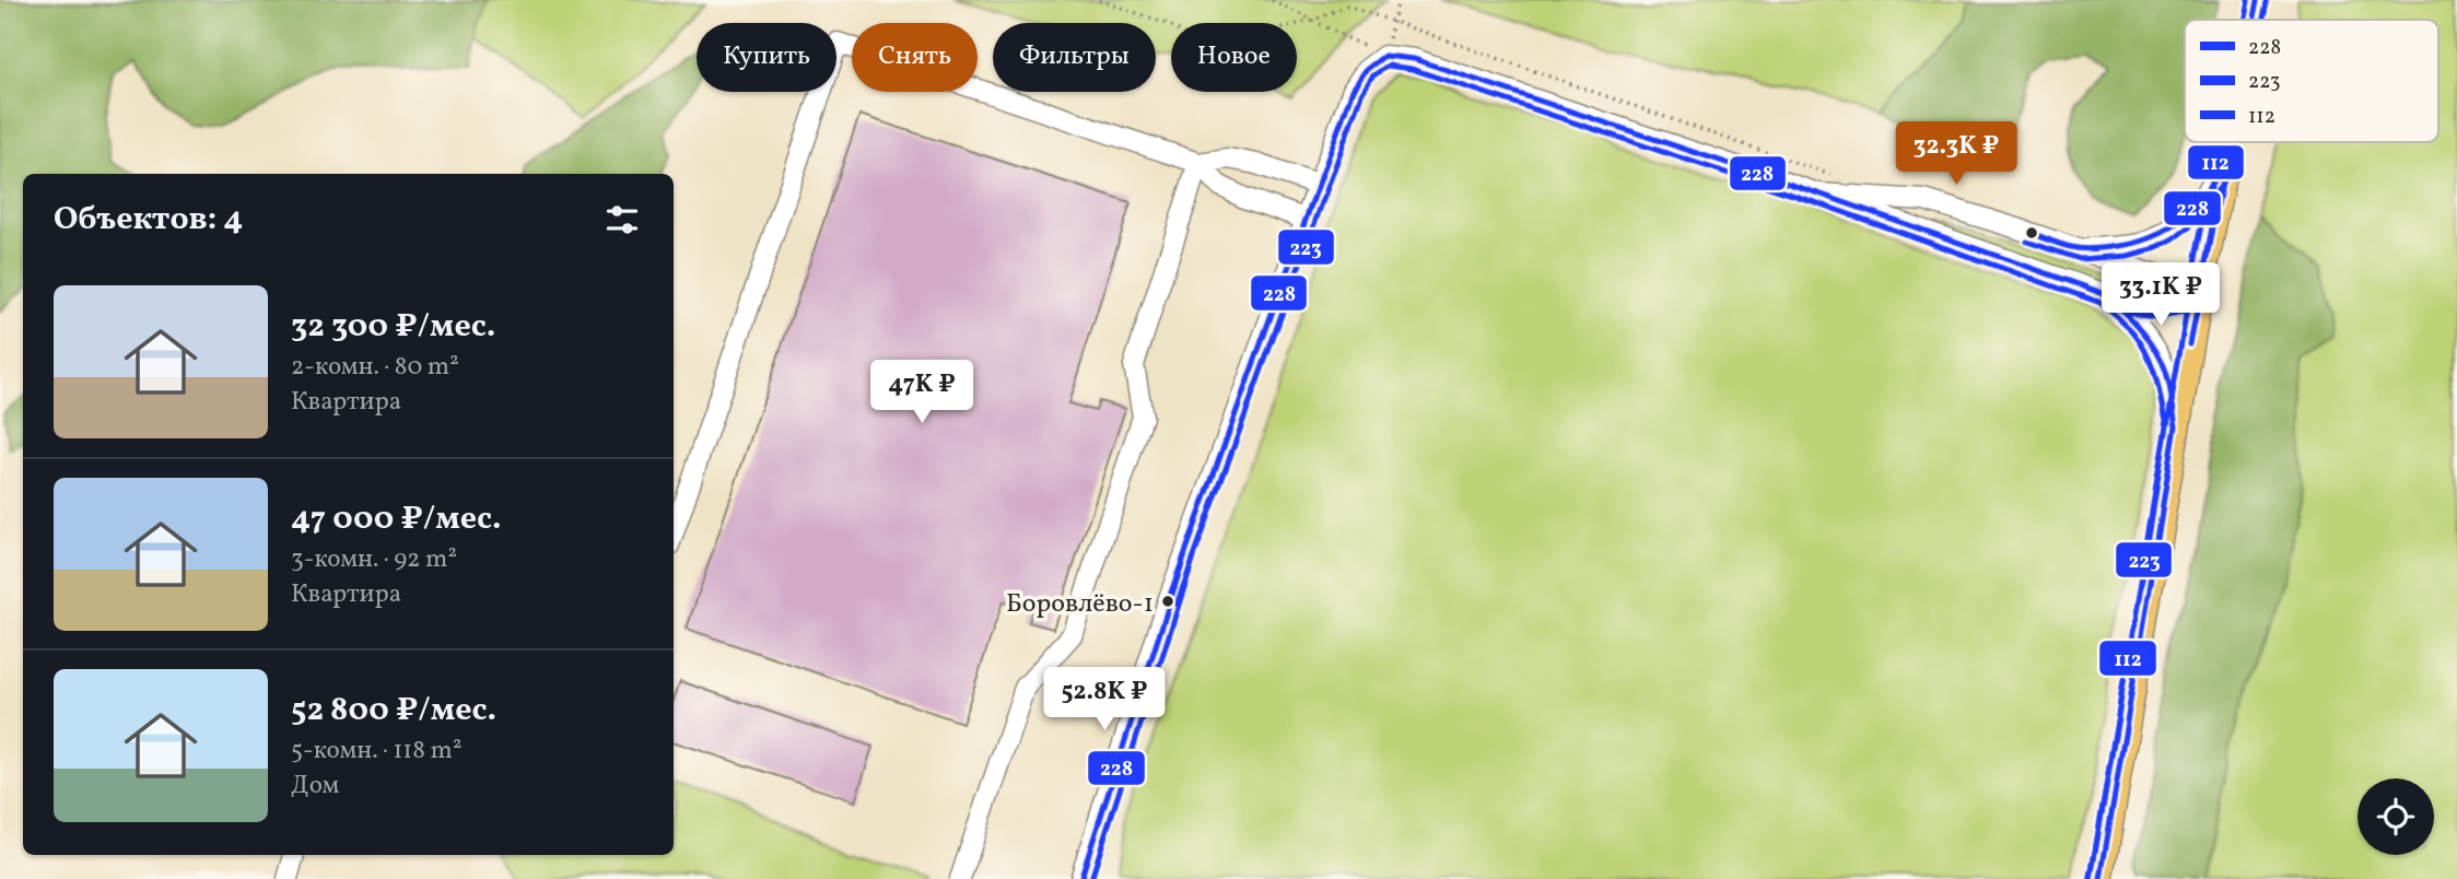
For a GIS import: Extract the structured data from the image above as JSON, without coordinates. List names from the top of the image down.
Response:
{
  "places": ["Боровлёво-1"],
  "lines": ["transit line 228", "transit line 112", "transit line 223"],
  "legend": ["228", "223", "112"],
  "page": {
    "chip": [
      "Купить",
      "Снять",
      "Фильтры",
      "Новое"
    ],
    "price": [
      "32.3K ₽",
      "33.1K ₽",
      "47K ₽",
      "52.8K ₽"
    ],
    "heading": "Объектов: 4",
    "list": [
      {
        "name": "32 300 ₽/мес.",
        "note": "2-комн. · 80 m² · Квартира"
      },
      {
        "name": "47 000 ₽/мес.",
        "note": "3-комн. · 92 m² · Квартира"
      },
      {
        "name": "52 800 ₽/мес.",
        "note": "5-комн. · 118 m² · Дом"
      }
    ]
  }
}
